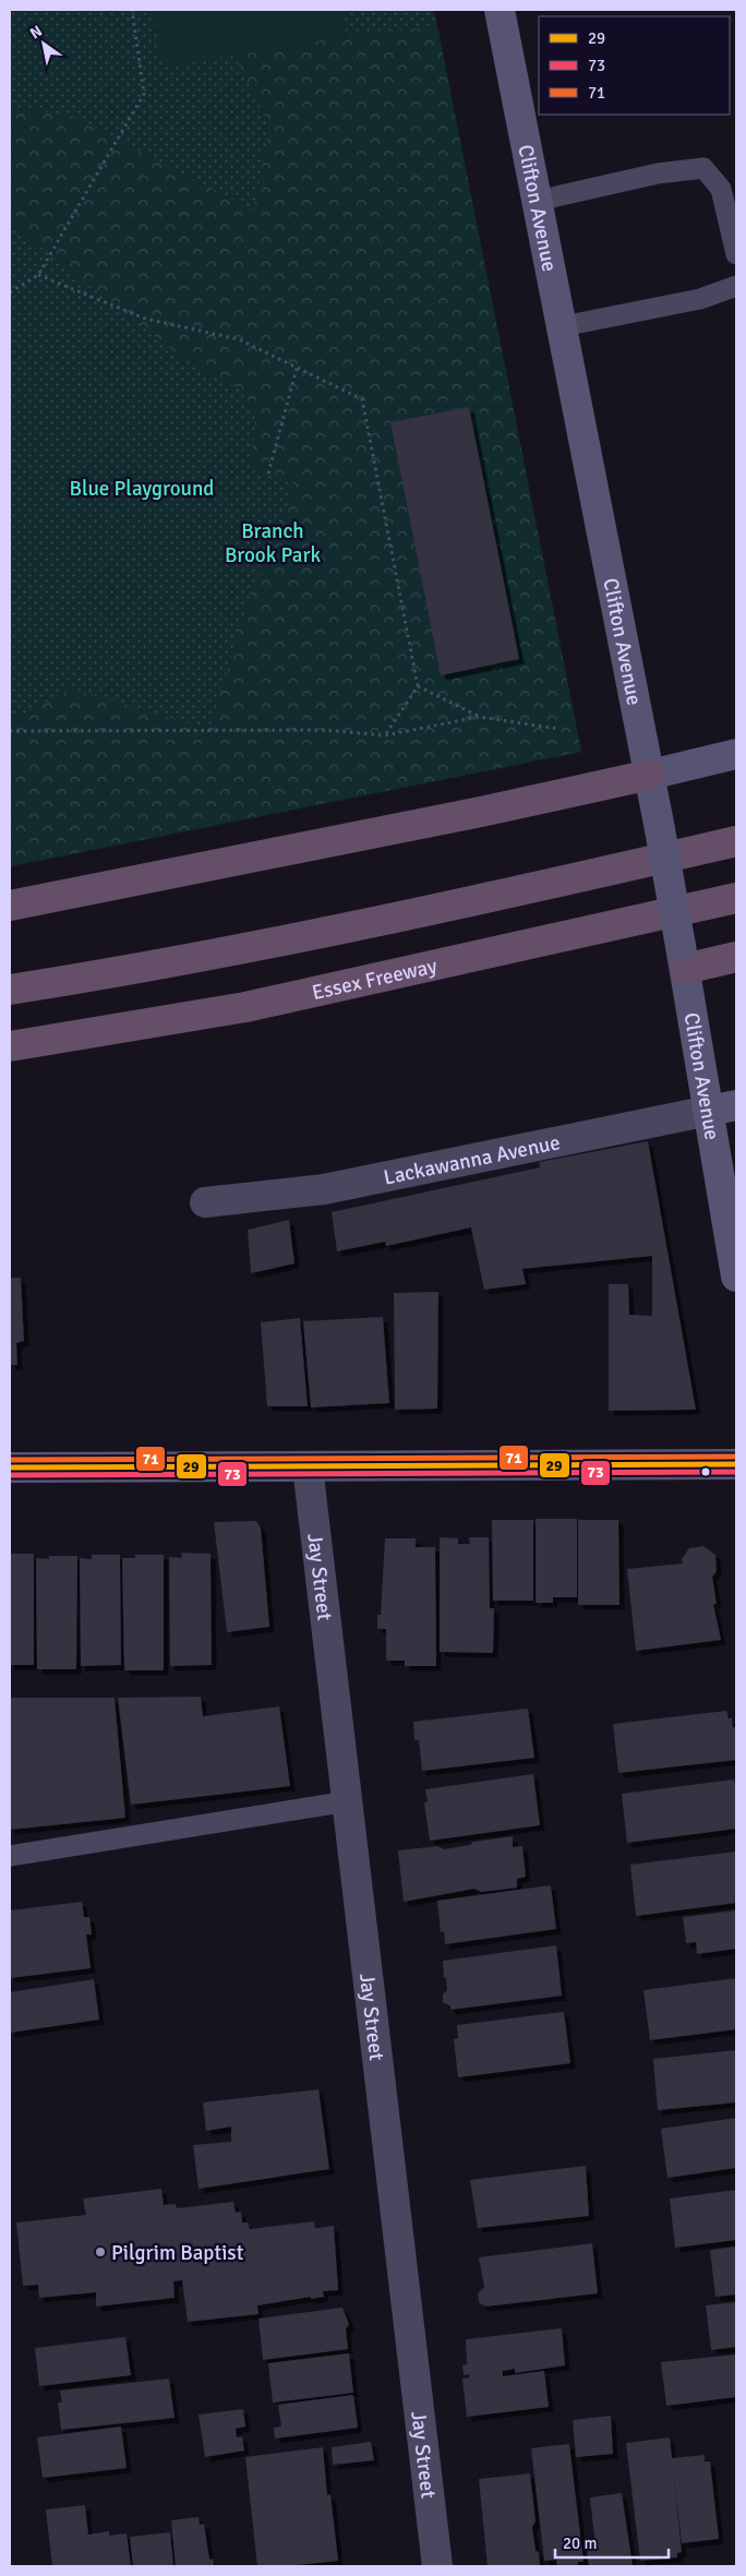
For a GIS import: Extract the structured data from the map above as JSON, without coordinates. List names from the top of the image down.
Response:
{
  "streets": {
    "highway": ["Essex Freeway"],
    "main road": ["Clifton Avenue"],
    "street": ["Lackawanna Avenue", "Jay Street"]
  },
  "crossings": [
    ["Clifton Avenue", "Lackawanna Avenue"]
  ],
  "parks": ["Blue Playground", "Branch Brook Park"],
  "places": ["Pilgrim Baptist"],
  "lines": ["transit line 71", "transit line 29", "transit line 73"],
  "legend": ["29", "73", "71"],
  "scale_bar": "20 m",
  "north": "top left"
}
